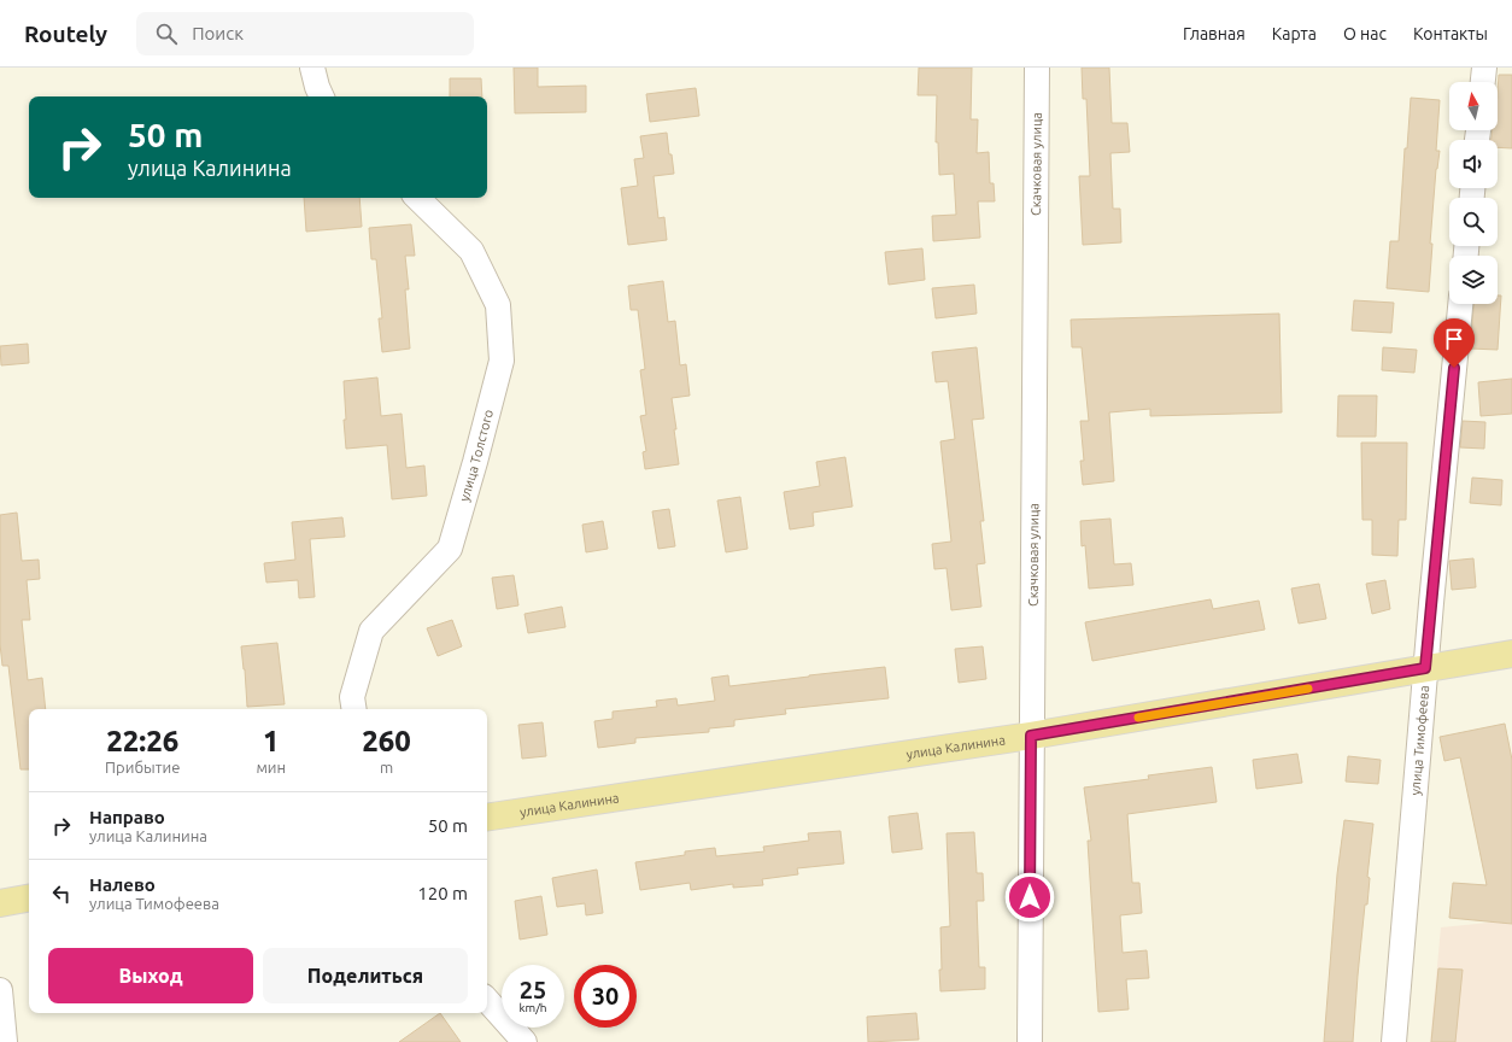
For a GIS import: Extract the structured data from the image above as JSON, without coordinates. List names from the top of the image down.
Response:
{
  "streets": {
    "main road": ["улица Калинина"],
    "street": ["Скачковая улица", "улица Толстого", "улица Тимофеева"]
  },
  "crossings": [
    ["Скачковая улица", "улица Калинина"],
    ["улица Тимофеева", "улица Калинина"]
  ],
  "north": "top",
  "page": {
    "header": "Routely",
    "search": "Поиск",
    "nav": [
      "Главная",
      "Карта",
      "О нас",
      "Контакты"
    ],
    "turn": ["50 m", "улица Калинина"],
    "eta": [
      "22:26",
      "Прибытие",
      "1",
      "мин",
      "260",
      "m"
    ],
    "list": [
      {
        "name": "Направо",
        "note": "улица Калинина",
        "value": "50 m"
      },
      {
        "name": "Налево",
        "note": "улица Тимофеева",
        "value": "120 m"
      }
    ],
    "buttons": ["Выход", "Поделиться"],
    "speed": "25 km/h",
    "limit": "30"
  }
}
